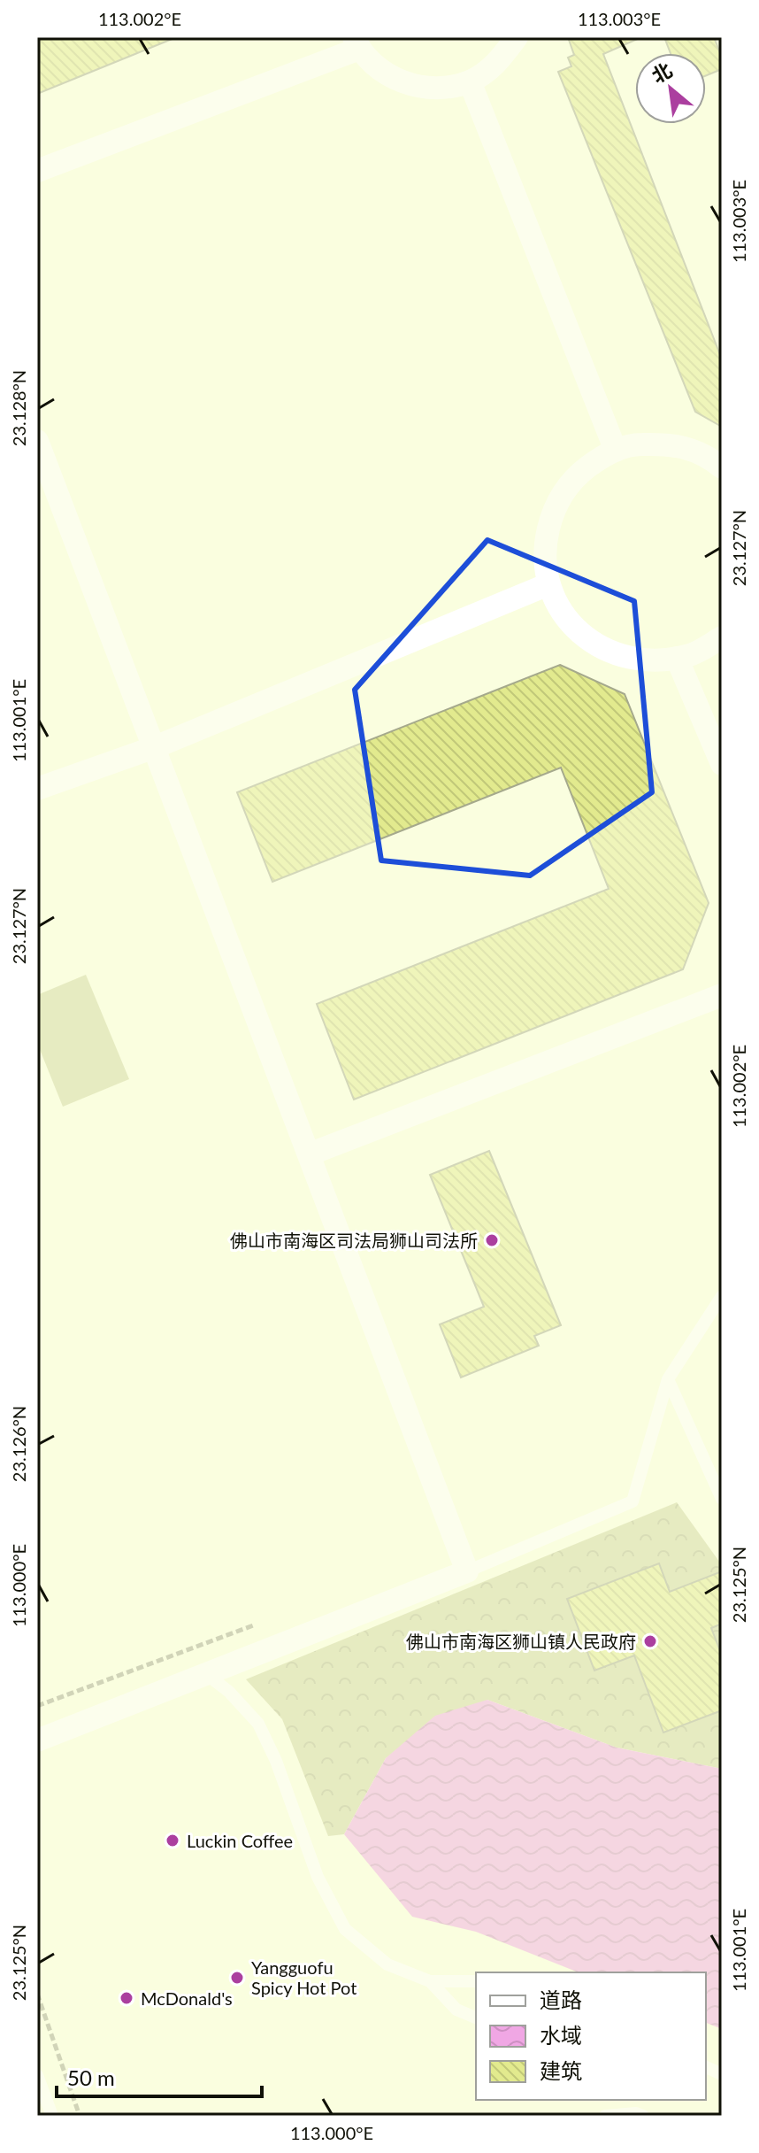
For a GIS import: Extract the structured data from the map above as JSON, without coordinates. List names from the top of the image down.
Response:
{
  "places": [
    "佛山市南海区司法局狮山司法所",
    "佛山市南海区狮山镇人民政府",
    "Luckin Coffee",
    "Yangguofu Spicy Hot Pot",
    "McDonald's"
  ],
  "legend": ["道路", "水域", "建筑"],
  "scale_bar": "50 m",
  "north": "top left",
  "coordinates": [
    "113.002°E",
    "113.003°E",
    "23.128°N",
    "23.127°N",
    "113.001°E",
    "23.126°N",
    "23.125°N",
    "113.000°E"
  ]
}
